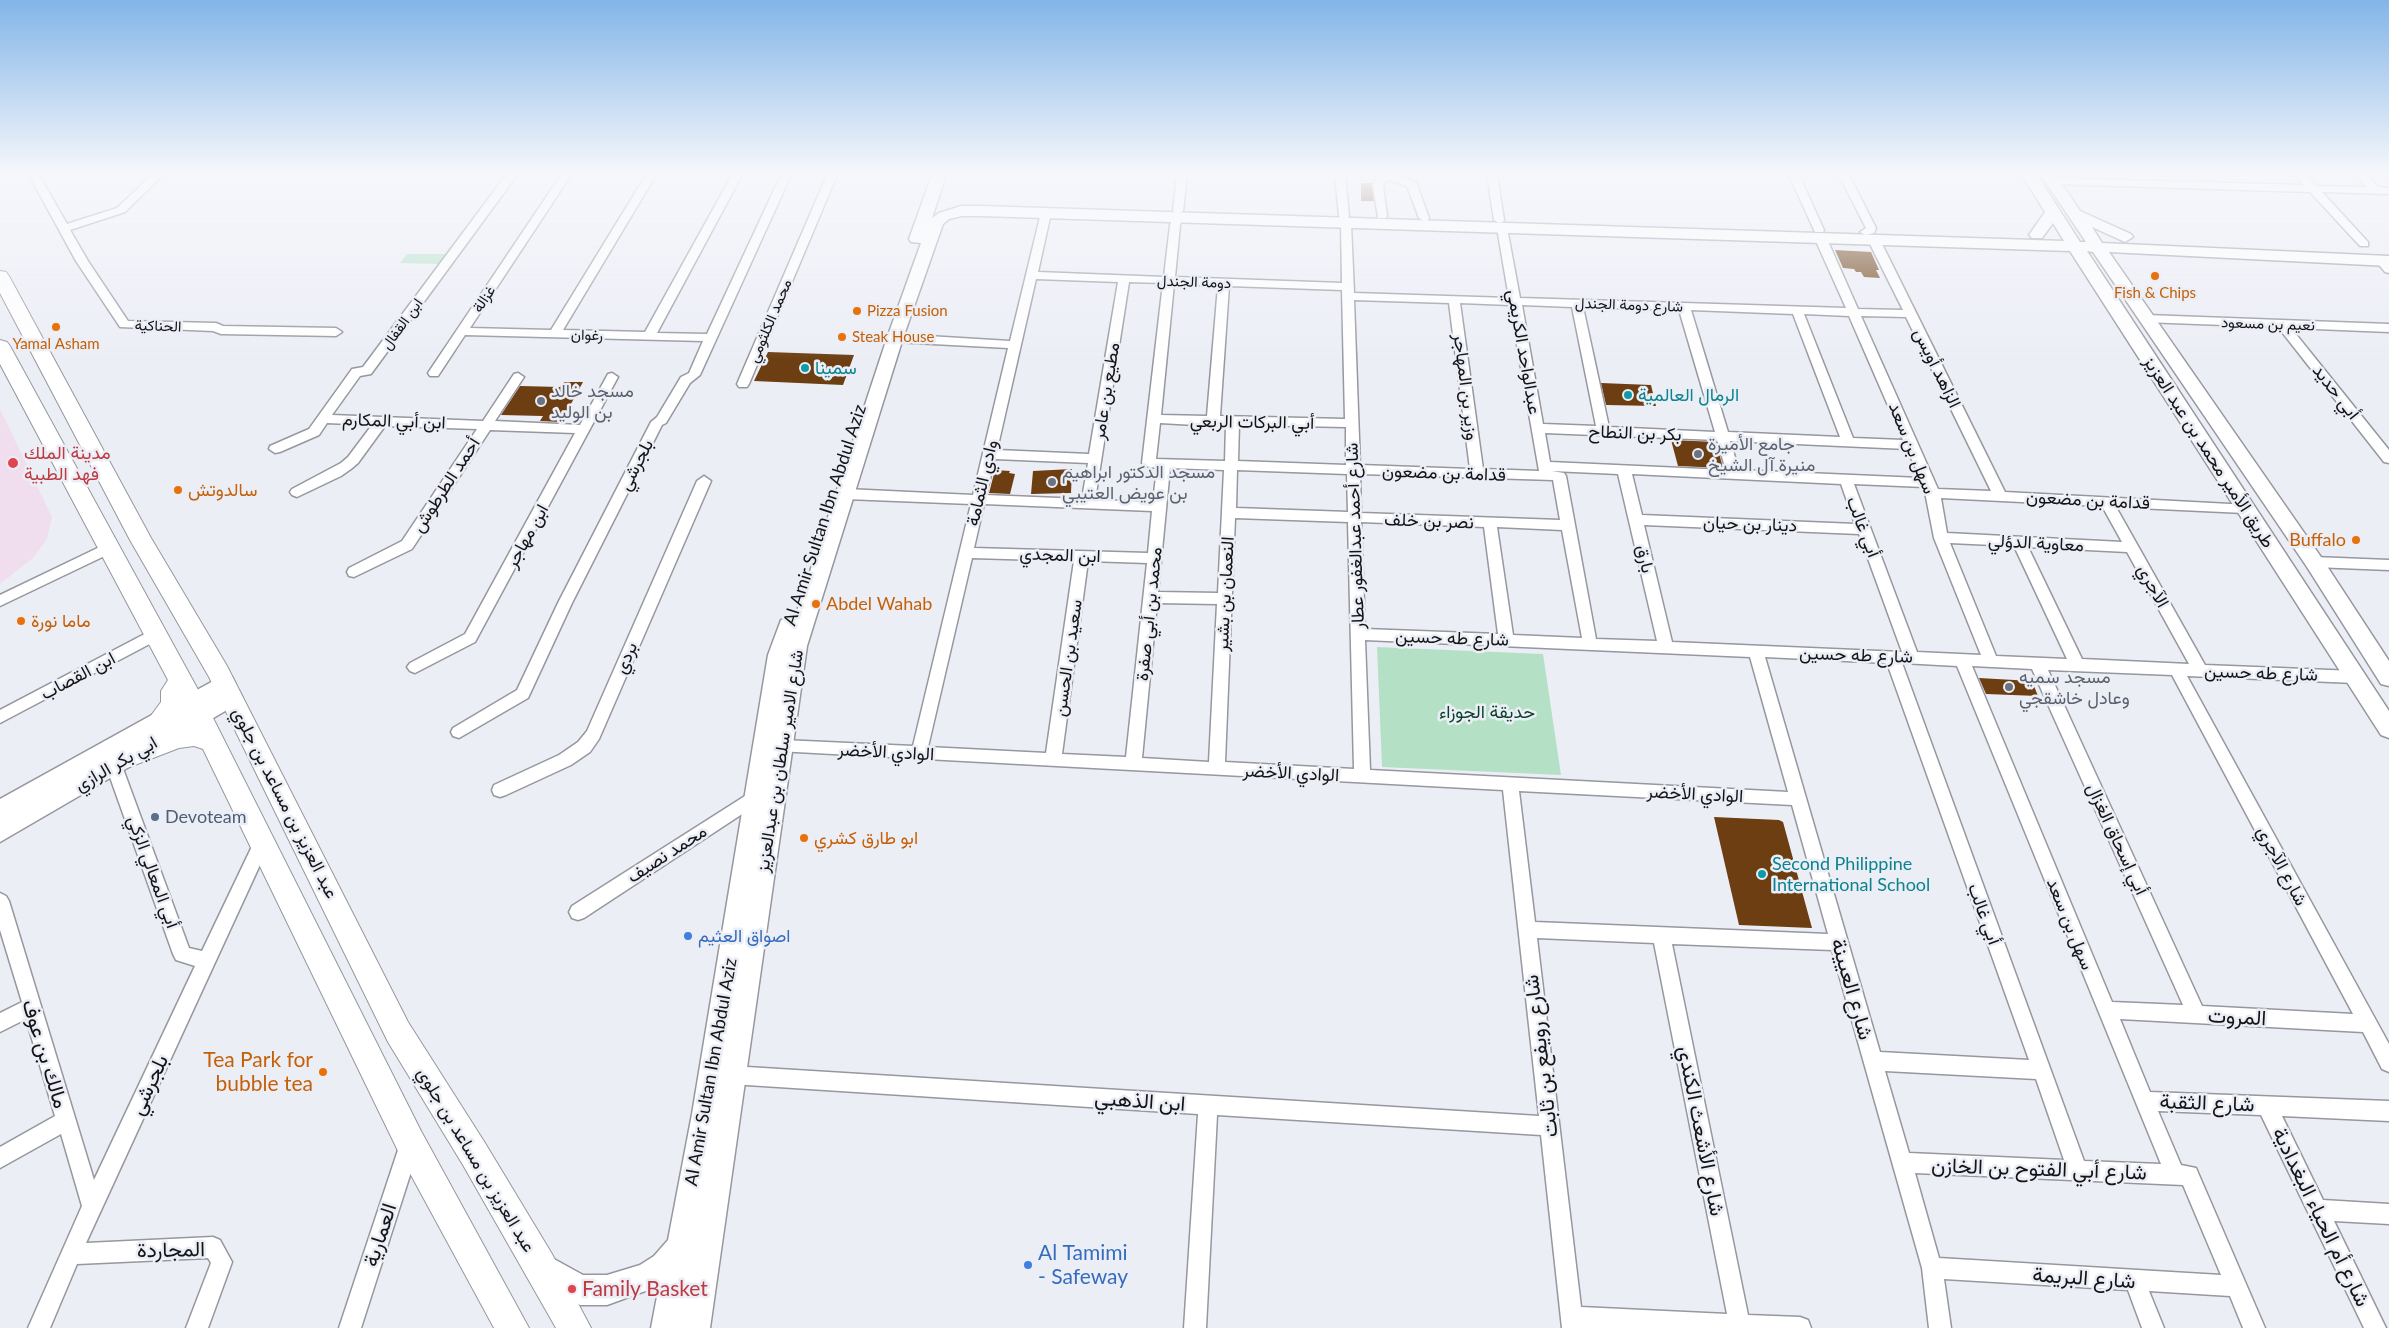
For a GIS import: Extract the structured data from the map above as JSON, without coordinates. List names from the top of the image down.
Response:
{
  "streets": {
    "main road": ["عبد العزيز بن مساعد بن جلوي"],
    "street": [
      "دومة الجندل",
      "غزالة",
      "شارع دومة الجندل",
      "محمد الكلثومي",
      "ابن القفال",
      "نعيم بن مسعود",
      "الحناكية",
      "رغوان",
      "عبدالواحد الكريمي",
      "الزاهد أويس",
      "وزير بن المهاجر",
      "مطيع بن عامر",
      "أبي حديد",
      "ابن أبي المكارم",
      "أبي البركات الربعي",
      "بكر بن النطاح",
      "سهل بن سعد",
      "طريق الأمير محمد بن عبد العزيز",
      "بلجرشي",
      "قدامة بن مضعون",
      "وادي الثمامة",
      "أحمد الطرطوش",
      "Al Amir Sultan Ibn Abdul Aziz",
      "نصر بن خلف",
      "دينار بن حيان",
      "أبي غالب",
      "ابن مهاجر",
      "شارع أحمد عبدالغفور عطار",
      "معاوية الدؤلي",
      "ابن المجدي",
      "بارق",
      "الآجري",
      "النعمان بن بشير",
      "محمد بن أبي صفرة",
      "شارع طه حسين",
      "بردي",
      "سعيد بن الحسن",
      "ابن القصاب",
      "الوادي الأخضر",
      "شارع الامير سلطان بن عبدالعزيز",
      "ابي بكر الرازي",
      "أبي إسحاق الغزال",
      "محمد نصيف",
      "شارع الآجري",
      "أبي المعالي الزكي",
      "شارع العيينة",
      "المروت",
      "مالك بن عوف",
      "شارع رويفع بن ثابت",
      "ابن الذهبي",
      "شارع الثقبة",
      "شارع الأشعث الكندي",
      "شارع أبي الفتوح بن الخازن",
      "شارع أم الحياء البغدادية",
      "العمارية",
      "المجاردة",
      "شارع البريمة"
    ]
  },
  "crossings": [
    ["دومة الجندل", "شارع دومة الجندل"],
    ["دومة الجندل", "مطيع بن عامر"],
    ["دومة الجندل", "وادي الثمامة"],
    ["دومة الجندل", "شارع أحمد عبدالغفور عطار"],
    ["غزالة", "رغوان"],
    ["شارع دومة الجندل", "عبدالواحد الكريمي"],
    ["شارع دومة الجندل", "الزاهد أويس"],
    ["شارع دومة الجندل", "وزير بن المهاجر"],
    ["شارع دومة الجندل", "سهل بن سعد"],
    ["شارع دومة الجندل", "شارع أحمد عبدالغفور عطار"],
    ["ابن القفال", "ابن أبي المكارم"],
    ["نعيم بن مسعود", "أبي حديد"],
    ["نعيم بن مسعود", "طريق الأمير محمد بن عبد العزيز"],
    ["رغوان", "بلجرشي"],
    ["عبدالواحد الكريمي", "بكر بن النطاح"],
    ["عبدالواحد الكريمي", "قدامة بن مضعون"],
    ["عبدالواحد الكريمي", "نصر بن خلف"],
    ["عبدالواحد الكريمي", "شارع طه حسين"],
    ["الزاهد أويس", "قدامة بن مضعون"],
    ["وزير بن المهاجر", "قدامة بن مضعون"],
    ["ابن أبي المكارم", "أحمد الطرطوش"],
    ["ابن أبي المكارم", "ابن مهاجر"],
    ["أبي البركات الربعي", "قدامة بن مضعون"],
    ["أبي البركات الربعي", "شارع أحمد عبدالغفور عطار"],
    ["أبي البركات الربعي", "النعمان بن بشير"],
    ["بكر بن النطاح", "سهل بن سعد"],
    ["سهل بن سعد", "قدامة بن مضعون"],
    ["سهل بن سعد", "معاوية الدؤلي"],
    ["سهل بن سعد", "شارع طه حسين"],
    ["سهل بن سعد", "المروت"],
    ["سهل بن سعد", "شارع الثقبة"],
    ["سهل بن سعد", "شارع أبي الفتوح بن الخازن"],
    ["سهل بن سعد", "شارع البريمة"],
    ["طريق الأمير محمد بن عبد العزيز", "قدامة بن مضعون"],
    ["طريق الأمير محمد بن عبد العزيز", "شارع طه حسين"],
    ["بلجرشي", "عبد العزيز بن مساعد بن جلوي"],
    ["بلجرشي", "أبي المعالي الزكي"],
    ["بلجرشي", "مالك بن عوف"],
    ["بلجرشي", "المجاردة"],
    ["قدامة بن مضعون", "أبي غالب"],
    ["قدامة بن مضعون", "شارع أحمد عبدالغفور عطار"],
    ["قدامة بن مضعون", "بارق"],
    ["قدامة بن مضعون", "الآجري"],
    ["قدامة بن مضعون", "النعمان بن بشير"],
    ["قدامة بن مضعون", "محمد بن أبي صفرة"],
    ["وادي الثمامة", "ابن المجدي"],
    ["وادي الثمامة", "الوادي الأخضر"],
    ["Al Amir Sultan Ibn Abdul Aziz", "محمد نصيف"],
    ["نصر بن خلف", "شارع أحمد عبدالغفور عطار"],
    ["نصر بن خلف", "النعمان بن بشير"],
    ["دينار بن حيان", "أبي غالب"],
    ["دينار بن حيان", "بارق"],
    ["أبي غالب", "شارع طه حسين"],
    ["أبي غالب", "شارع أبي الفتوح بن الخازن"],
    ["شارع أحمد عبدالغفور عطار", "شارع طه حسين"],
    ["شارع أحمد عبدالغفور عطار", "الوادي الأخضر"],
    ["معاوية الدؤلي", "الآجري"],
    ["ابن المجدي", "محمد بن أبي صفرة"],
    ["ابن المجدي", "سعيد بن الحسن"],
    ["بارق", "شارع طه حسين"],
    ["الآجري", "شارع طه حسين"],
    ["النعمان بن بشير", "الوادي الأخضر"],
    ["محمد بن أبي صفرة", "الوادي الأخضر"],
    ["شارع طه حسين", "أبي إسحاق الغزال"],
    ["شارع طه حسين", "شارع الآجري"],
    ["شارع طه حسين", "شارع العيينة"],
    ["سعيد بن الحسن", "الوادي الأخضر"],
    ["ابن القصاب", "عبد العزيز بن مساعد بن جلوي"],
    ["الوادي الأخضر", "شارع الامير سلطان بن عبدالعزيز"],
    ["الوادي الأخضر", "شارع العيينة"],
    ["الوادي الأخضر", "شارع رويفع بن ثابت"],
    ["شارع الامير سلطان بن عبدالعزيز", "ابن الذهبي"],
    ["ابي بكر الرازي", "عبد العزيز بن مساعد بن جلوي"],
    ["ابي بكر الرازي", "أبي المعالي الزكي"],
    ["عبد العزيز بن مساعد بن جلوي", "العمارية"],
    ["أبي إسحاق الغزال", "المروت"],
    ["شارع الآجري", "المروت"],
    ["شارع العيينة", "شارع أبي الفتوح بن الخازن"],
    ["شارع العيينة", "شارع البريمة"],
    ["شارع رويفع بن ثابت", "ابن الذهبي"],
    ["شارع الثقبة", "شارع أم الحياء البغدادية"]
  ],
  "parks": ["حديقة الجوزاء"],
  "places": [
    "Fish & Chips",
    "Pizza Fusion",
    "Yamal Asham",
    "Steak House",
    "سمينا",
    "الرمال العالمية",
    "مسجد خالد بن الوليد",
    "جامع الأميرة منيرة آل الشيخ",
    "مدينة الملك فهد الطبية",
    "مسجد الدكتور ابراهيم بن عويض العتيبي",
    "سالدوتش",
    "Buffalo",
    "Abdel Wahab",
    "ماما نورة",
    "مسجد سميه وعادل خاشقجي",
    "Devoteam",
    "ابو طارق كشري",
    "Second Philippine International School",
    "اصواق العثيم",
    "Tea Park for bubble tea",
    "Al Tamimi - Safeway",
    "Family Basket"
  ]
}
